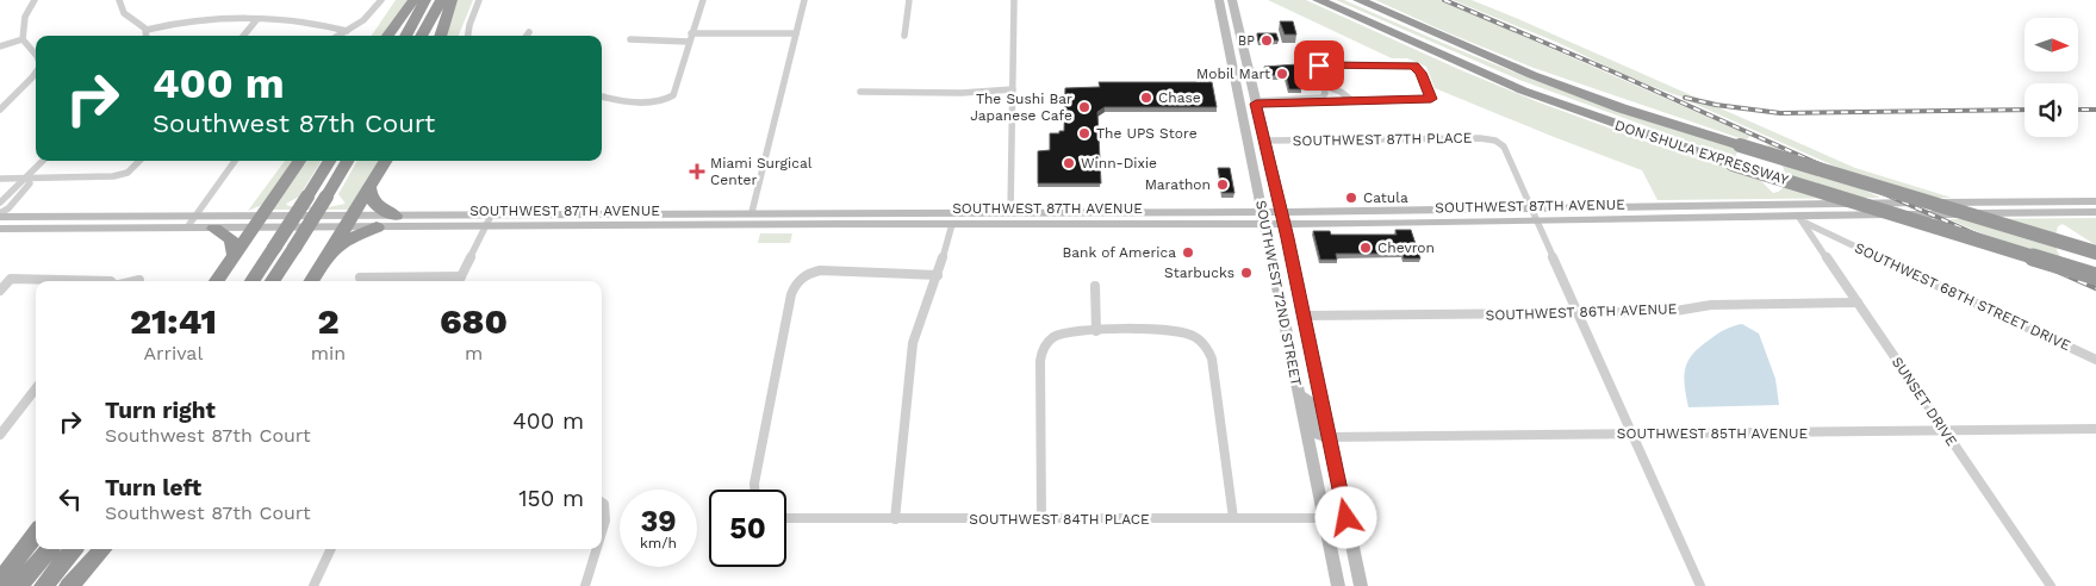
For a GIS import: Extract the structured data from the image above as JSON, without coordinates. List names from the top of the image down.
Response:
{
  "streets": {
    "highway": ["DON SHULA EXPRESSWAY"],
    "main road": ["SOUTHWEST 87TH AVENUE", "SOUTHWEST 72ND STREET"],
    "street": [
      "SOUTHWEST 87TH PLACE",
      "SOUTHWEST 68TH STREET DRIVE",
      "SOUTHWEST 86TH AVENUE",
      "SUNSET DRIVE",
      "SOUTHWEST 85TH AVENUE",
      "SOUTHWEST 84TH PLACE"
    ]
  },
  "crossings": [
    ["SOUTHWEST 87TH PLACE", "SOUTHWEST 87TH AVENUE"],
    ["SOUTHWEST 87TH PLACE", "SOUTHWEST 72ND STREET"],
    ["SOUTHWEST 87TH AVENUE", "SOUTHWEST 72ND STREET"],
    ["SOUTHWEST 87TH AVENUE", "SOUTHWEST 68TH STREET DRIVE"],
    ["SOUTHWEST 87TH AVENUE", "SUNSET DRIVE"],
    ["SOUTHWEST 72ND STREET", "SOUTHWEST 86TH AVENUE"],
    ["SOUTHWEST 72ND STREET", "SOUTHWEST 85TH AVENUE"],
    ["SOUTHWEST 72ND STREET", "SOUTHWEST 84TH PLACE"],
    ["SOUTHWEST 68TH STREET DRIVE", "SUNSET DRIVE"],
    ["SOUTHWEST 86TH AVENUE", "SUNSET DRIVE"],
    ["SUNSET DRIVE", "SOUTHWEST 85TH AVENUE"]
  ],
  "places": {
    "other": [
      "BP",
      "Mobil Mart",
      "Chase",
      "The Sushi Bar Japanese Cafe",
      "The UPS Store",
      "Winn-Dixie",
      "Marathon",
      "Catula",
      "Chevron",
      "Bank of America",
      "Starbucks"
    ],
    "health": ["Miami Surgical Center"]
  },
  "north": "right",
  "page": {
    "turn": ["400 m", "Southwest 87th Court"],
    "eta": [
      "21:41",
      "Arrival",
      "2",
      "min",
      "680",
      "m"
    ],
    "list": [
      {
        "name": "Turn right",
        "note": "Southwest 87th Court",
        "value": "400 m"
      },
      {
        "name": "Turn left",
        "note": "Southwest 87th Court",
        "value": "150 m"
      }
    ],
    "speed": "39 km/h",
    "limit": "50"
  }
}
